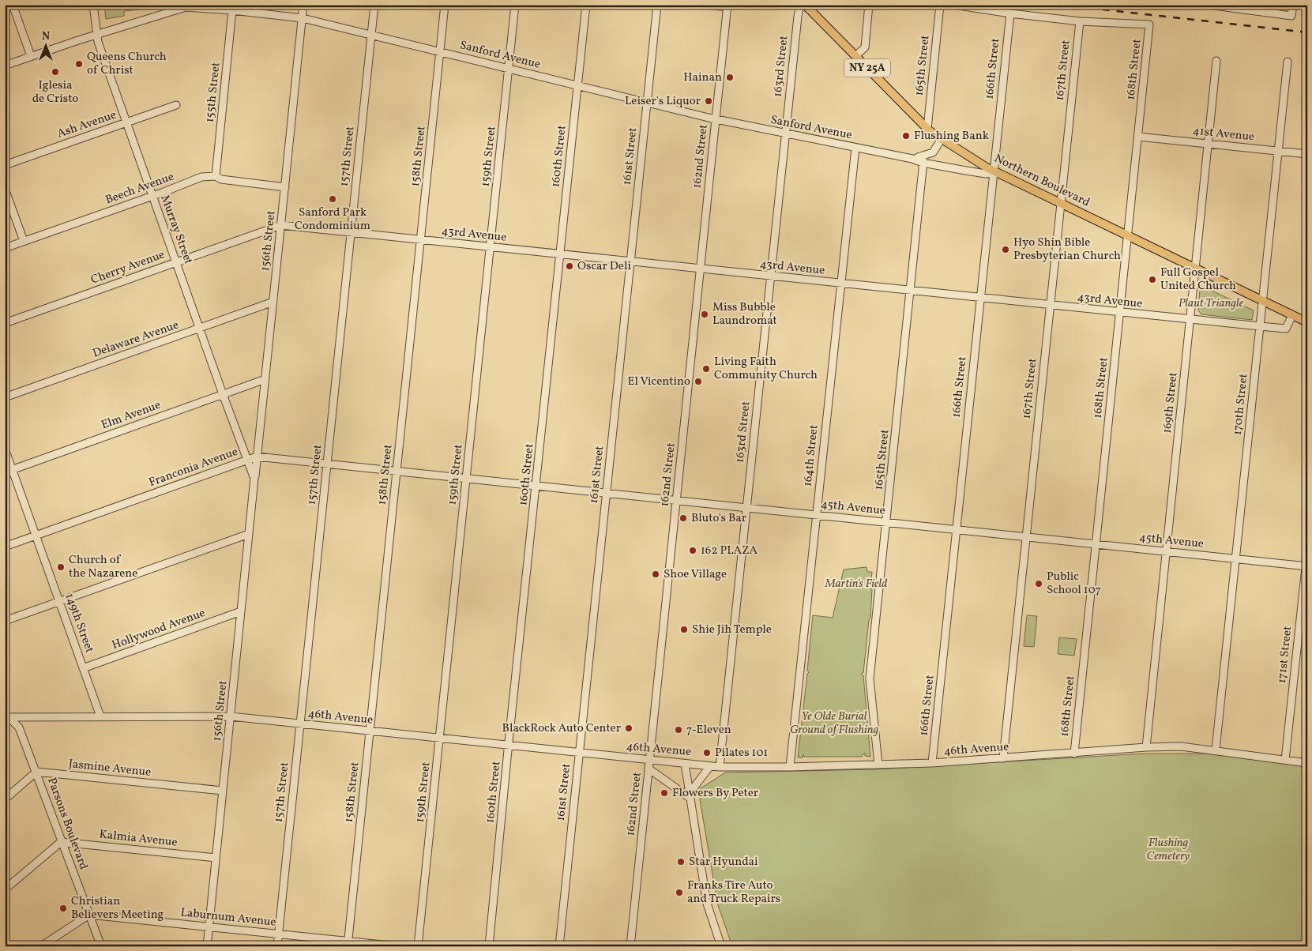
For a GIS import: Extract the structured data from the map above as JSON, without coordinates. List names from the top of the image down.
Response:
{
  "streets": {
    "main road": ["NY 25A", "Northern Boulevard"],
    "street": [
      "Sanford Avenue",
      "165th Street",
      "163rd Street",
      "166th Street",
      "168th Street",
      "167th Street",
      "155th Street",
      "Ash Avenue",
      "41st Avenue",
      "157th Street",
      "158th Street",
      "159th Street",
      "160th Street",
      "161st Street",
      "162nd Street",
      "Beech Avenue",
      "Murray Street",
      "43rd Avenue",
      "156th Street",
      "Cherry Avenue",
      "Delaware Avenue",
      "169th Street",
      "170th Street",
      "Elm Avenue",
      "164th Street",
      "Franconia Avenue",
      "45th Avenue",
      "149th Street",
      "Hollywood Avenue",
      "171st Street",
      "46th Avenue",
      "Jasmine Avenue",
      "Parsons Boulevard",
      "Kalmia Avenue",
      "Laburnum Avenue"
    ]
  },
  "crossings": [
    ["Sanford Avenue", "165th Street"],
    ["Sanford Avenue", "163rd Street"],
    ["Sanford Avenue", "166th Street"],
    ["Sanford Avenue", "155th Street"],
    ["Sanford Avenue", "157th Street"],
    ["Sanford Avenue", "158th Street"],
    ["Sanford Avenue", "159th Street"],
    ["Sanford Avenue", "160th Street"],
    ["Sanford Avenue", "161st Street"],
    ["Sanford Avenue", "162nd Street"],
    ["Sanford Avenue", "Northern Boulevard"],
    ["Sanford Avenue", "Murray Street"],
    ["Sanford Avenue", "156th Street"],
    ["Sanford Avenue", "164th Street"],
    ["165th Street", "Northern Boulevard"],
    ["165th Street", "43rd Avenue"],
    ["165th Street", "45th Avenue"],
    ["165th Street", "46th Avenue"],
    ["163rd Street", "43rd Avenue"],
    ["163rd Street", "45th Avenue"],
    ["163rd Street", "46th Avenue"],
    ["166th Street", "Northern Boulevard"],
    ["166th Street", "43rd Avenue"],
    ["166th Street", "45th Avenue"],
    ["166th Street", "46th Avenue"],
    ["168th Street", "167th Street"],
    ["168th Street", "41st Avenue"],
    ["168th Street", "Northern Boulevard"],
    ["168th Street", "43rd Avenue"],
    ["168th Street", "45th Avenue"],
    ["168th Street", "46th Avenue"],
    ["167th Street", "Northern Boulevard"],
    ["167th Street", "43rd Avenue"],
    ["167th Street", "45th Avenue"],
    ["167th Street", "46th Avenue"],
    ["155th Street", "Beech Avenue"],
    ["Ash Avenue", "Murray Street"],
    ["41st Avenue", "169th Street"],
    ["41st Avenue", "170th Street"],
    ["157th Street", "43rd Avenue"],
    ["157th Street", "Franconia Avenue"],
    ["157th Street", "46th Avenue"],
    ["157th Street", "Laburnum Avenue"],
    ["158th Street", "43rd Avenue"],
    ["158th Street", "Franconia Avenue"],
    ["158th Street", "45th Avenue"],
    ["158th Street", "46th Avenue"],
    ["158th Street", "Laburnum Avenue"],
    ["159th Street", "43rd Avenue"],
    ["159th Street", "45th Avenue"],
    ["159th Street", "46th Avenue"],
    ["160th Street", "43rd Avenue"],
    ["160th Street", "45th Avenue"],
    ["160th Street", "46th Avenue"],
    ["161st Street", "43rd Avenue"],
    ["161st Street", "45th Avenue"],
    ["161st Street", "46th Avenue"],
    ["162nd Street", "43rd Avenue"],
    ["162nd Street", "45th Avenue"],
    ["162nd Street", "46th Avenue"],
    ["Northern Boulevard", "43rd Avenue"],
    ["Northern Boulevard", "169th Street"],
    ["Northern Boulevard", "170th Street"],
    ["Beech Avenue", "Murray Street"],
    ["Beech Avenue", "156th Street"],
    ["Murray Street", "156th Street"],
    ["Murray Street", "Cherry Avenue"],
    ["Murray Street", "Delaware Avenue"],
    ["Murray Street", "Elm Avenue"],
    ["Murray Street", "Franconia Avenue"],
    ["43rd Avenue", "156th Street"],
    ["43rd Avenue", "Cherry Avenue"],
    ["43rd Avenue", "169th Street"],
    ["43rd Avenue", "170th Street"],
    ["43rd Avenue", "164th Street"],
    ["156th Street", "Cherry Avenue"],
    ["156th Street", "Delaware Avenue"],
    ["156th Street", "Elm Avenue"],
    ["156th Street", "Franconia Avenue"],
    ["156th Street", "Hollywood Avenue"],
    ["156th Street", "46th Avenue"],
    ["156th Street", "Jasmine Avenue"],
    ["156th Street", "Kalmia Avenue"],
    ["156th Street", "Laburnum Avenue"],
    ["169th Street", "45th Avenue"],
    ["169th Street", "46th Avenue"],
    ["170th Street", "45th Avenue"],
    ["170th Street", "46th Avenue"],
    ["Elm Avenue", "149th Street"],
    ["164th Street", "45th Avenue"],
    ["164th Street", "46th Avenue"],
    ["Franconia Avenue", "45th Avenue"],
    ["Franconia Avenue", "149th Street"],
    ["45th Avenue", "171st Street"],
    ["149th Street", "Hollywood Avenue"],
    ["149th Street", "46th Avenue"],
    ["171st Street", "46th Avenue"],
    ["46th Avenue", "Parsons Boulevard"],
    ["Jasmine Avenue", "Parsons Boulevard"],
    ["Parsons Boulevard", "Kalmia Avenue"],
    ["Parsons Boulevard", "Laburnum Avenue"]
  ],
  "parks": [
    "Plaut Triangle",
    "Martin's Field",
    "Ye Olde Burial Ground of Flushing",
    "Flushing Cemetery"
  ],
  "places": [
    "Queens Church of Christ",
    "Iglesia de Cristo",
    "Hainan",
    "Leiser's Liquor",
    "Flushing Bank",
    "Sanford Park Condominium",
    "Hyo Shin Bible Presbyterian Church",
    "Oscar Deli",
    "Full Gospel United Church",
    "Miss Bubble Laundromat",
    "Living Faith Community Church",
    "El Vicentino",
    "Bluto's Bar",
    "162 PLAZA",
    "Church of the Nazarene",
    "Shoe Village",
    "Public School 107",
    "Shie Jih Temple",
    "BlackRock Auto Center",
    "7-Eleven",
    "Pilates 101",
    "Flowers By Peter",
    "Star Hyundai",
    "Franks Tire Auto and Truck Repairs",
    "Christian Believers Meeting"
  ],
  "north": "top"
}
